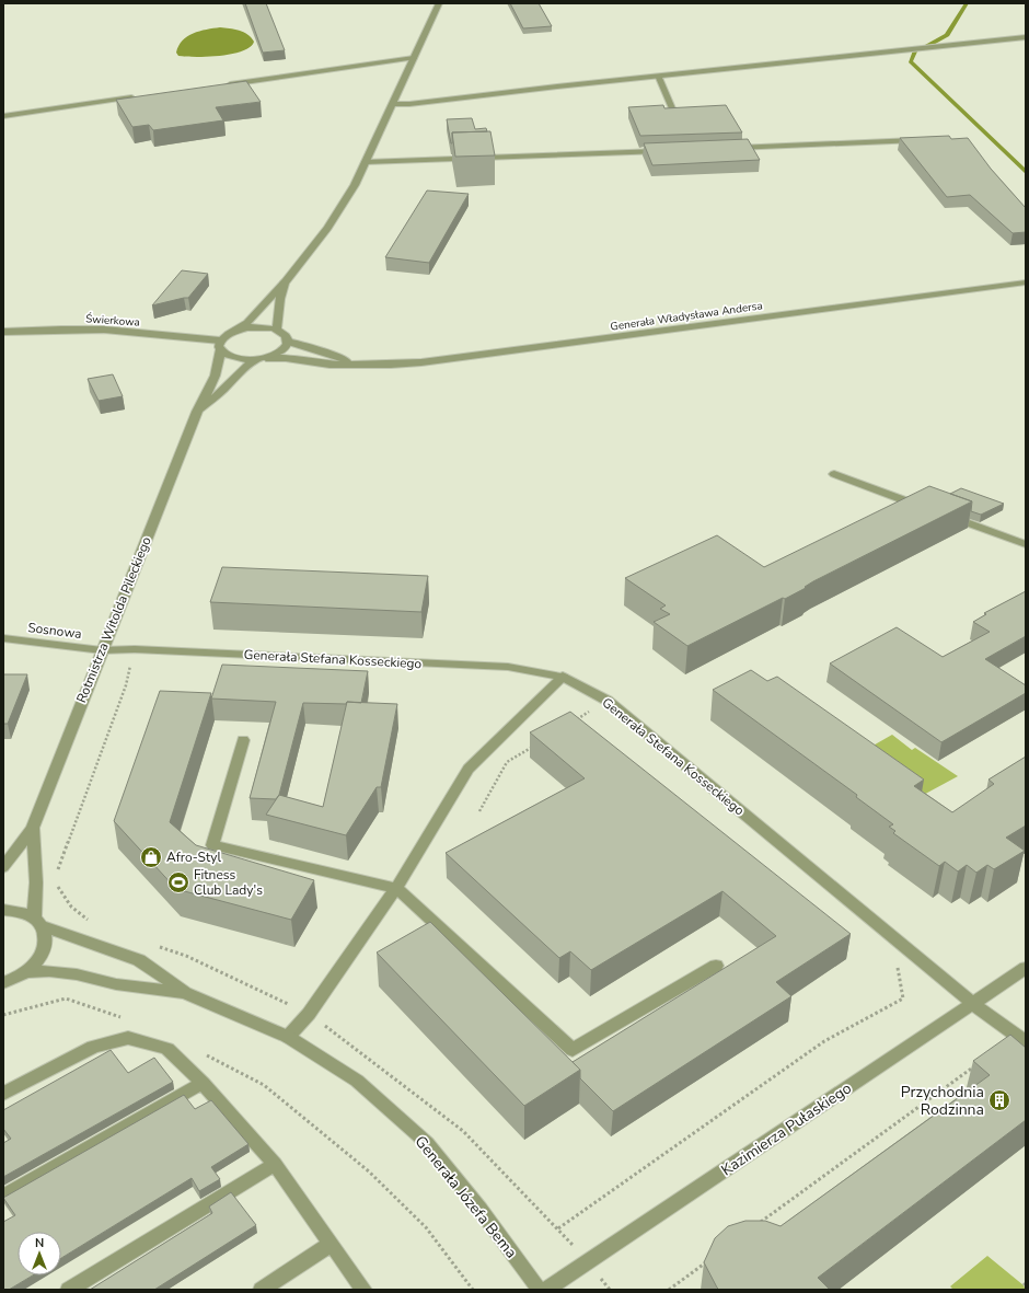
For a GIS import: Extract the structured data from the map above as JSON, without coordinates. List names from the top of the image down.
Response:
{
  "streets": {
    "street": [
      "Generała Władysława Andersa",
      "Świerkowa",
      "Rotmistrza Witolda Pileckiego",
      "Sosnowa",
      "Generała Stefana Kosseckiego",
      "Kazimierza Pułaskiego",
      "Generała Józefa Bema"
    ]
  },
  "crossings": [
    ["Świerkowa", "Rotmistrza Witolda Pileckiego"],
    ["Rotmistrza Witolda Pileckiego", "Sosnowa"],
    ["Rotmistrza Witolda Pileckiego", "Generała Stefana Kosseckiego"],
    ["Rotmistrza Witolda Pileckiego", "Generała Józefa Bema"],
    ["Sosnowa", "Generała Stefana Kosseckiego"],
    ["Generała Stefana Kosseckiego", "Kazimierza Pułaskiego"]
  ],
  "places": {
    "shop": ["Afro-Styl"],
    "sports": ["Fitness Club Lady's"],
    "building": ["Przychodnia Rodzinna"]
  },
  "north": "top"
}
